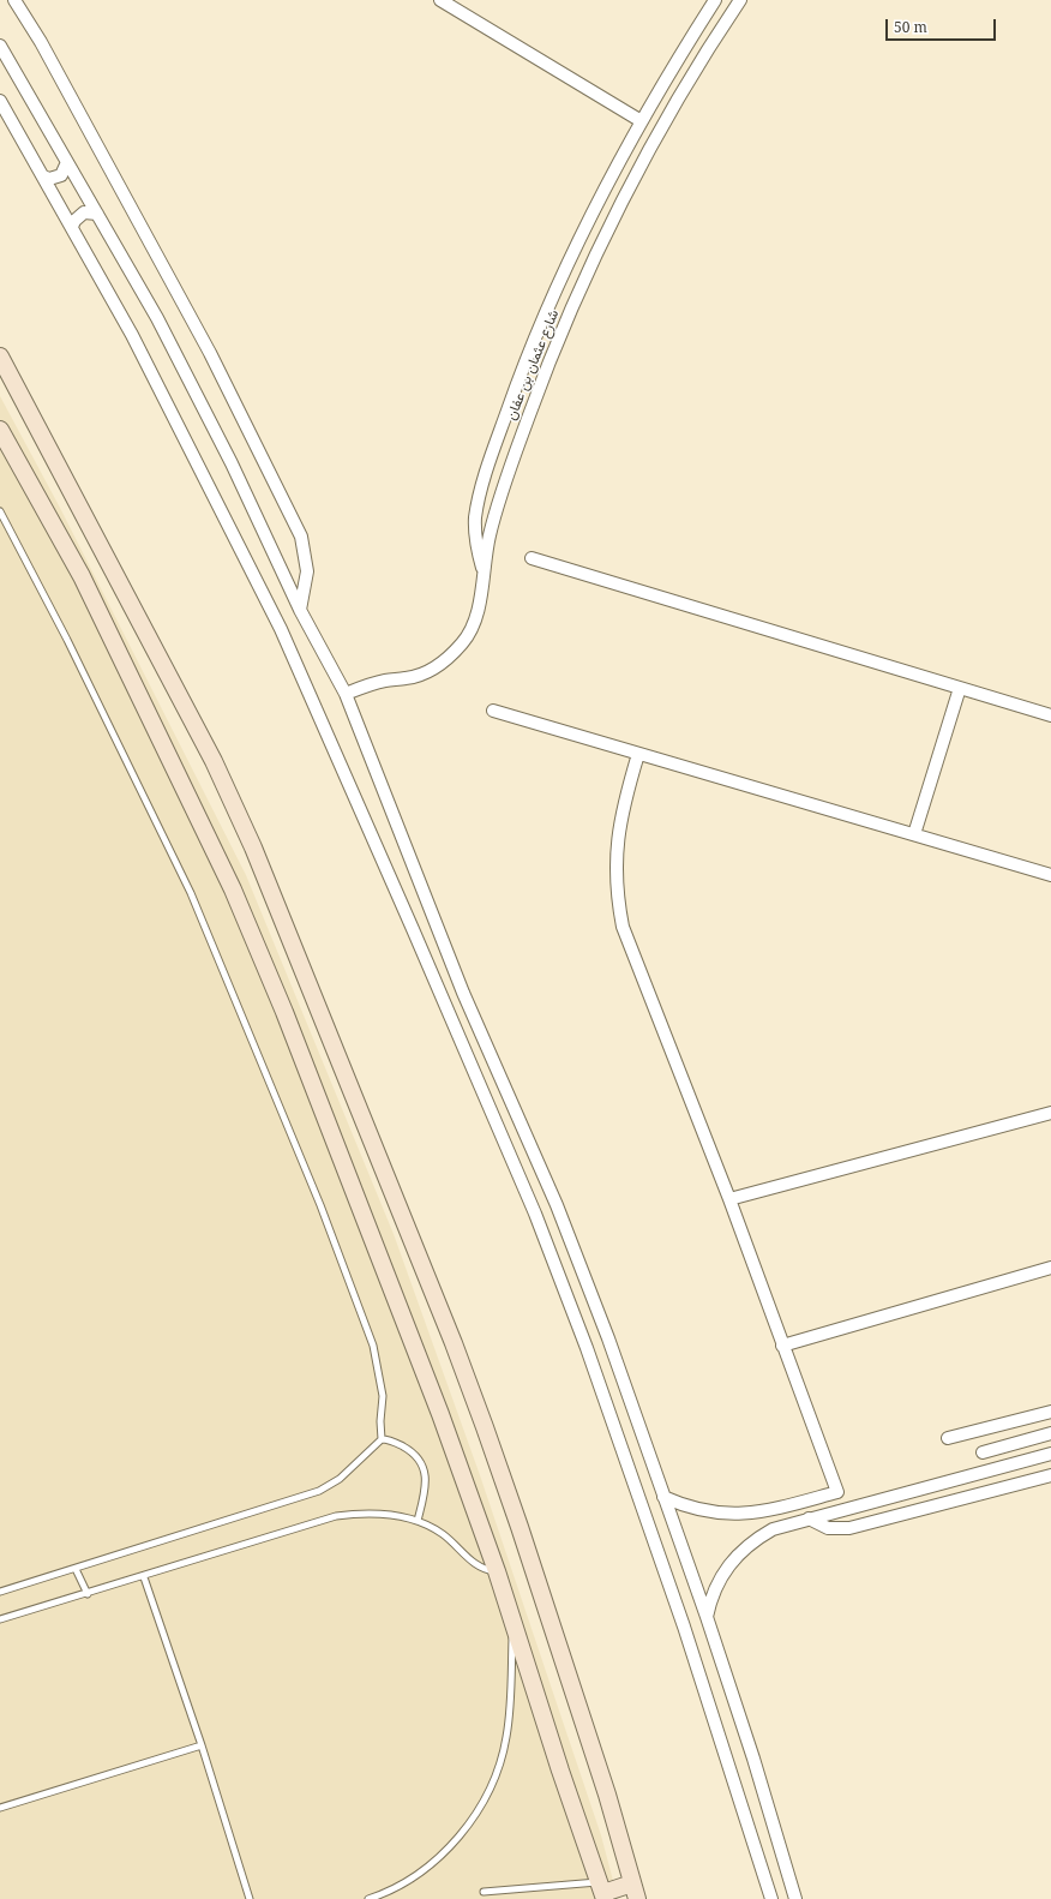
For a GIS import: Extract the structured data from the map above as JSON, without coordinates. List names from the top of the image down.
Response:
{
  "streets": {
    "street": ["شارع عثمان بن عفان"]
  },
  "scale_bar": "50 m"
}
